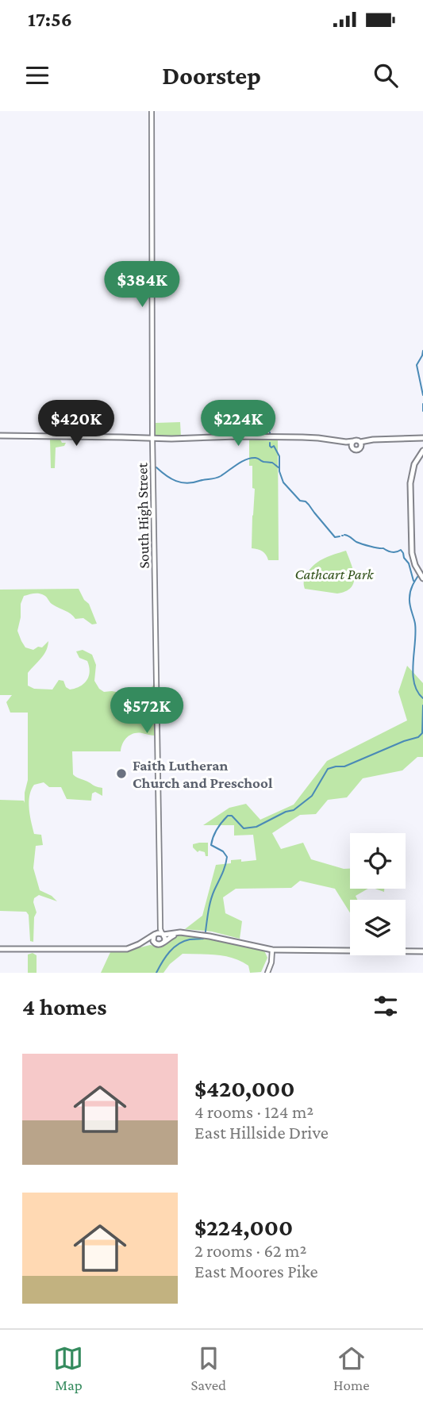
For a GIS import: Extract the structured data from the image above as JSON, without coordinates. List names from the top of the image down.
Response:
{
  "streets": {
    "street": ["South High Street"]
  },
  "parks": ["Cathcart Park"],
  "places": ["Faith Lutheran Church and Preschool"],
  "page": {
    "status": "17:56",
    "header": "Doorstep",
    "price": [
      "$384K",
      "$420K",
      "$224K",
      "$572K"
    ],
    "heading": "4 homes",
    "list": [
      {
        "name": "$420,000",
        "note": "4 rooms · 124 m² · East Hillside Drive"
      },
      {
        "name": "$224,000",
        "note": "2 rooms · 62 m² · East Moores Pike"
      }
    ],
    "tabs": ["Map", "Saved", "Home"]
  }
}
